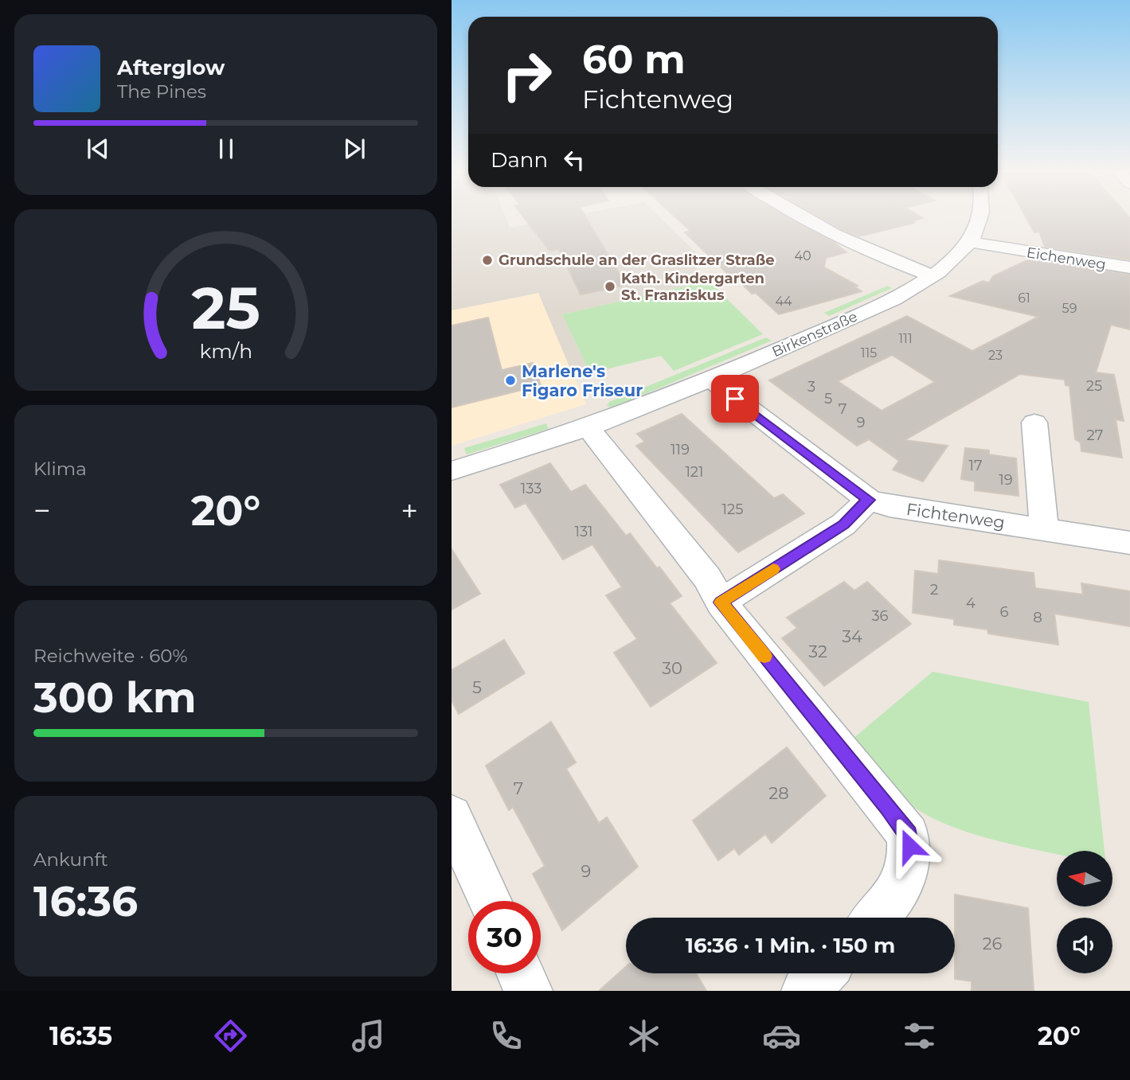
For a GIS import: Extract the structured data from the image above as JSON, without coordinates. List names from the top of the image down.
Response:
{
  "streets": {
    "street": ["Eichenweg", "Birkenstraße", "Fichtenweg"]
  },
  "crossings": [
    ["Eichenweg", "Birkenstraße"],
    ["Birkenstraße", "Fichtenweg"]
  ],
  "places": ["Grundschule an der Graslitzer Straße", "Kath. Kindergarten St. Franziskus", "Marlene's Figaro Friseur"],
  "house_numbers": [
    "40",
    "61",
    "44",
    "59",
    "111",
    "115",
    "23",
    "25",
    "3",
    "5",
    "7",
    "9",
    "27",
    "119",
    "17",
    "121",
    "19",
    "133",
    "125",
    "131",
    "2",
    "4",
    "6",
    "36",
    "8",
    "34",
    "32",
    "30",
    "5",
    "7",
    "28",
    "9",
    "26"
  ],
  "north": "left",
  "page": {
    "turn": ["60 m", "Fichtenweg"],
    "song": ["Afterglow", "The Pines"],
    "then": "Dann",
    "tile": [
      "Klima",
      ["Reichweite · 60%", "300 km"],
      ["Ankunft", "16:36"]
    ],
    "heat": ["−", "20°", "+"],
    "limit": "30",
    "trip": "16:36 · 1 Min. · 150 m",
    "tabs": ["16:35", "20°"],
    "gauge": ["25", "km/h"]
  }
}
